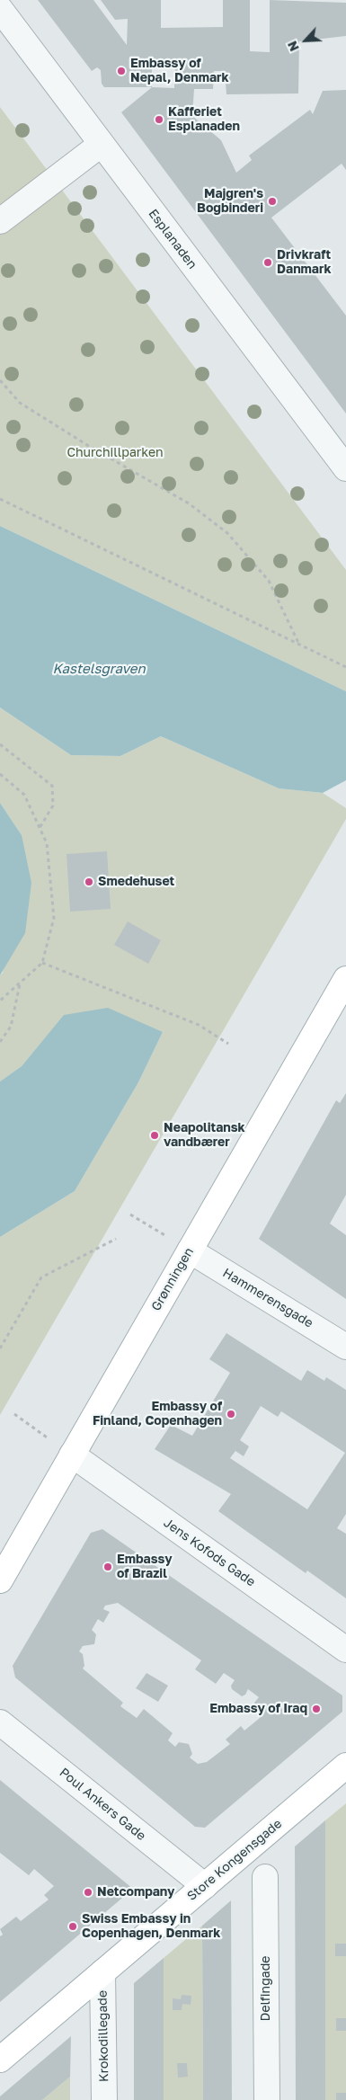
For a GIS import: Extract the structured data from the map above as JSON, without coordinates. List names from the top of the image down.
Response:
{
  "streets": {
    "main road": ["Grønningen", "Store Kongensgade"],
    "street": [
      "Esplanaden",
      "Hammerensgade",
      "Jens Kofods Gade",
      "Poul Ankers Gade",
      "Delfingade",
      "Krokodillegade"
    ]
  },
  "crossings": [
    ["Grønningen", "Hammerensgade"],
    ["Grønningen", "Jens Kofods Gade"],
    ["Poul Ankers Gade", "Store Kongensgade"],
    ["Store Kongensgade", "Krokodillegade"]
  ],
  "water": ["Kastelsgraven"],
  "parks": ["Churchillparken"],
  "places": [
    "Embassy of Nepal, Denmark",
    "Kafferiet Esplanaden",
    "Majgren's Bogbinderi",
    "Drivkraft Danmark",
    "Smedehuset",
    "Neapolitansk vandbærer",
    "Embassy of Finland, Copenhagen",
    "Embassy of Brazil",
    "Embassy of Iraq",
    "Netcompany",
    "Swiss Embassy in Copenhagen, Denmark"
  ],
  "north": "bottom left"
}
